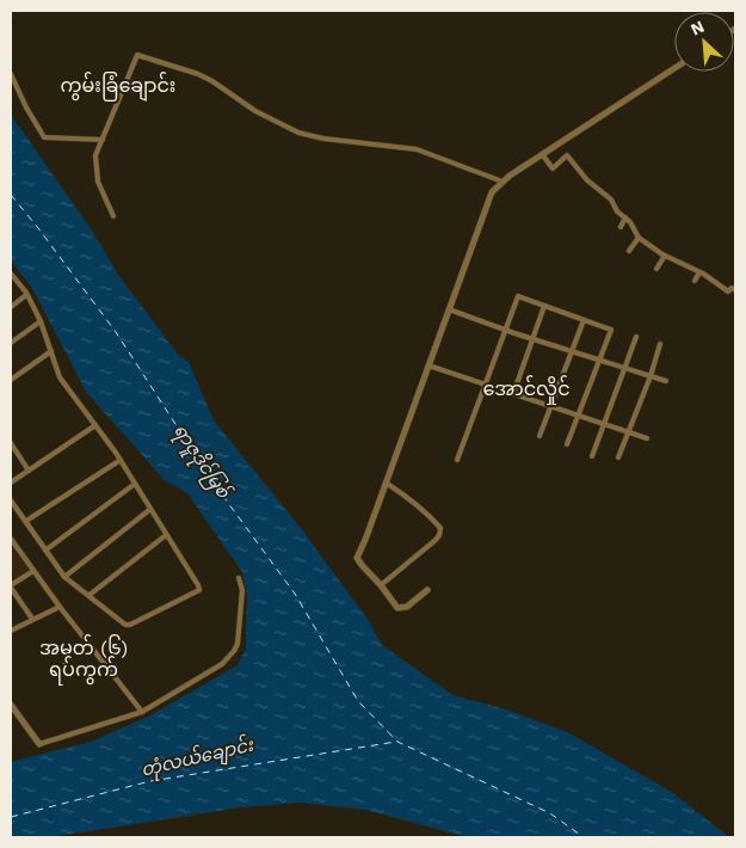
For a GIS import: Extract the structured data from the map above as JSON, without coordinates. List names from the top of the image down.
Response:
{
  "districts": ["ကွမ်းခြံချောင်း", "အောင်လှိုင်", "အမှတ် (၆) ရပ်ကွက်"],
  "water": ["ရာဇူဒိုင်မြစ်", "တုံလယ်ချောင်း"],
  "north": "top left"
}
